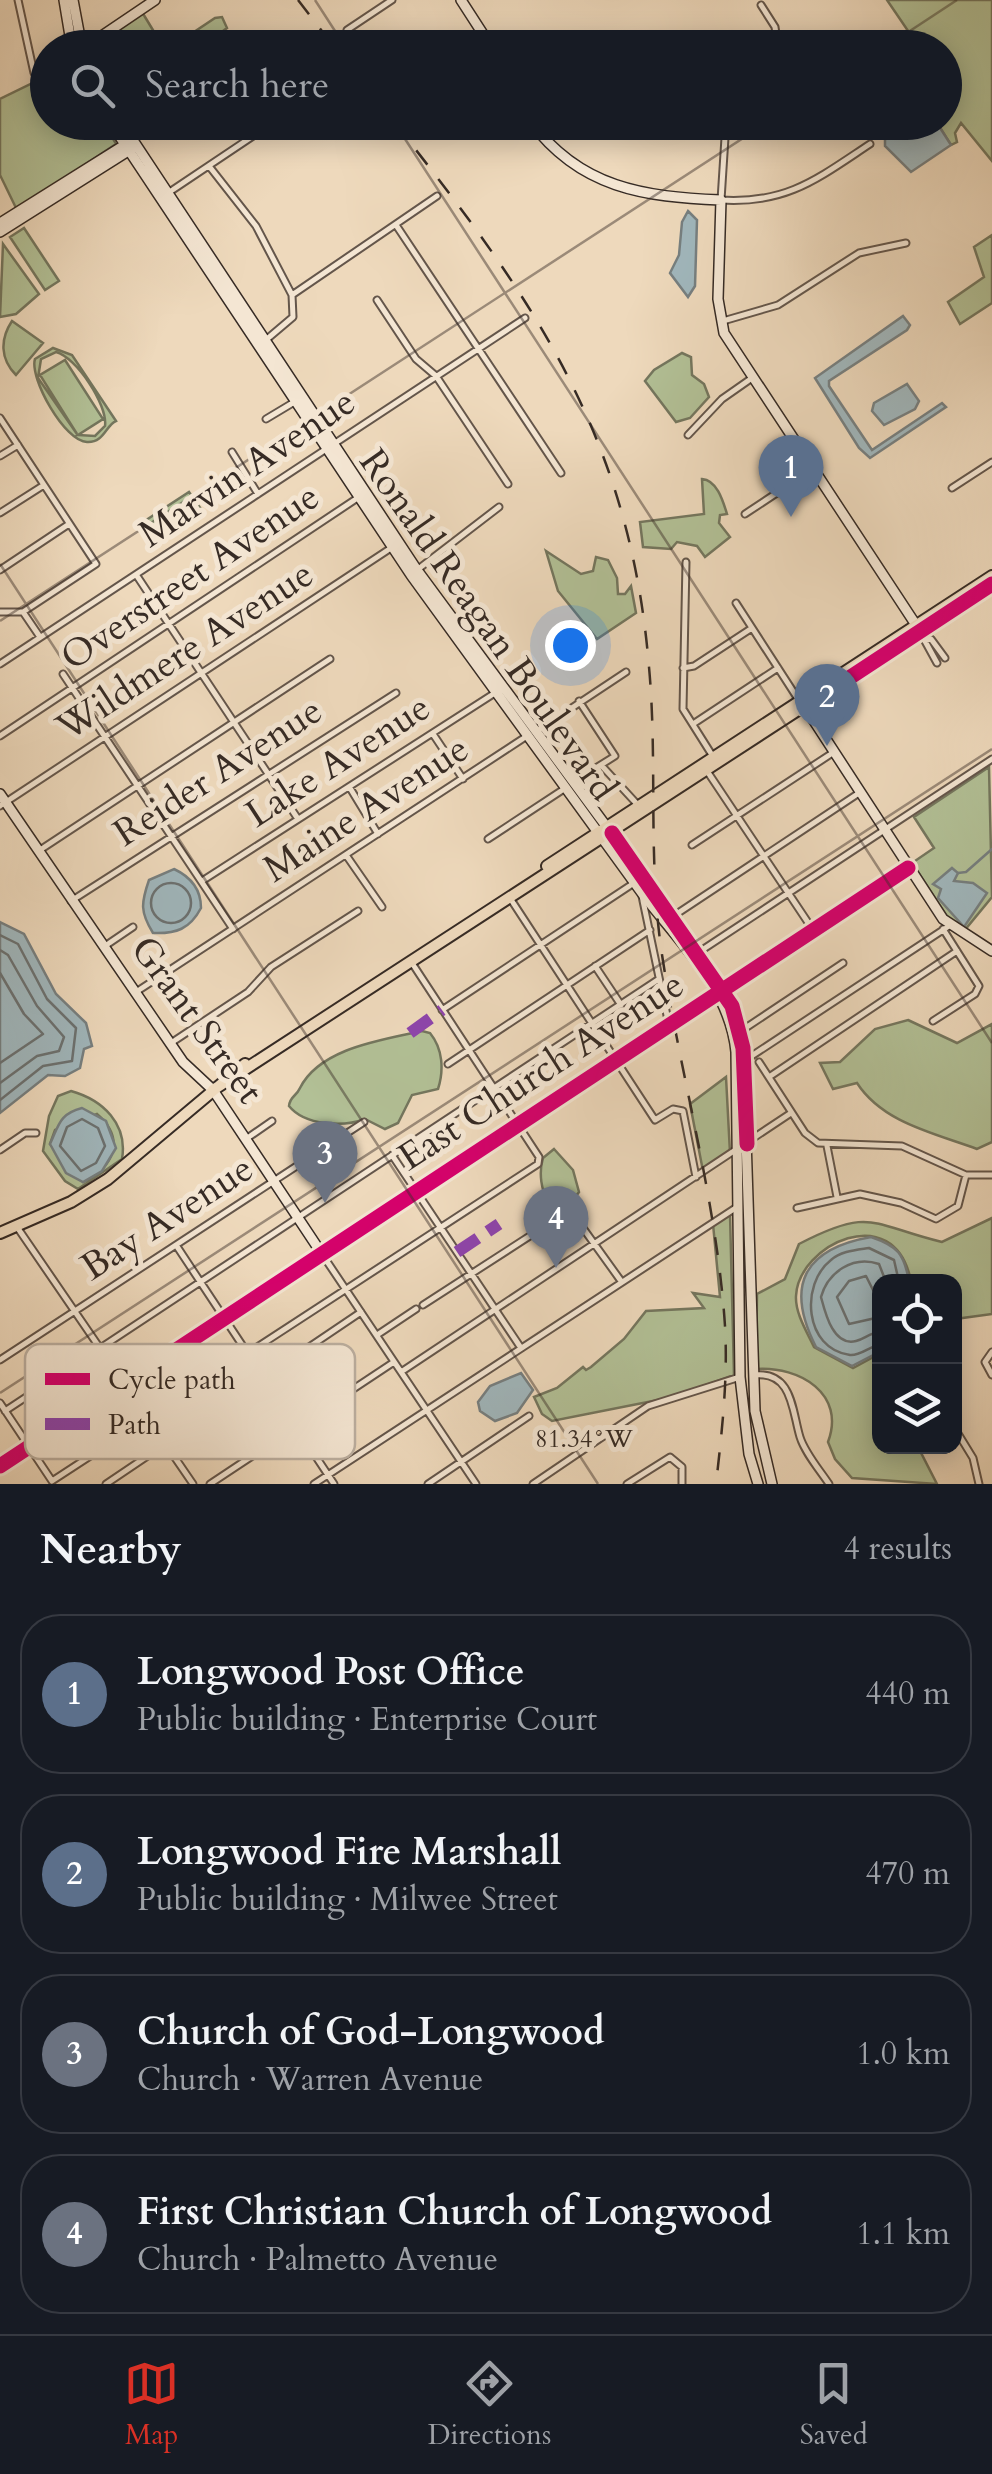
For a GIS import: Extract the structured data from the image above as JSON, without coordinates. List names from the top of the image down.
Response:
{
  "streets": {
    "main road": ["Ronald Reagan Boulevard", "Grant Street", "East Church Avenue"],
    "street": [
      "Marvin Avenue",
      "Overstreet Avenue",
      "Wildmere Avenue",
      "Lake Avenue",
      "Reider Avenue",
      "Maine Avenue",
      "Bay Avenue"
    ]
  },
  "crossings": [
    ["Marvin Avenue", "Ronald Reagan Boulevard"],
    ["Overstreet Avenue", "Ronald Reagan Boulevard"],
    ["Ronald Reagan Boulevard", "Wildmere Avenue"],
    ["Ronald Reagan Boulevard", "Lake Avenue"],
    ["Ronald Reagan Boulevard", "Maine Avenue"],
    ["Ronald Reagan Boulevard", "East Church Avenue"],
    ["Wildmere Avenue", "Grant Street"],
    ["Reider Avenue", "Grant Street"],
    ["Maine Avenue", "Grant Street"],
    ["Grant Street", "East Church Avenue"],
    ["Grant Street", "Bay Avenue"]
  ],
  "legend": ["Cycle path", "Path"],
  "page": {
    "search": "Search here",
    "pins": [
      "1",
      "2",
      "3",
      "4"
    ],
    "heading": ["Nearby", "4 results"],
    "list": [
      {
        "mark": "1",
        "name": "Longwood Post Office",
        "note": "Public building · Enterprise Court",
        "value": "440 m"
      },
      {
        "mark": "2",
        "name": "Longwood Fire Marshall",
        "note": "Public building · Milwee Street",
        "value": "470 m"
      },
      {
        "mark": "3",
        "name": "Church of God-Longwood",
        "note": "Church · Warren Avenue",
        "value": "1.0 km"
      },
      {
        "mark": "4",
        "name": "First Christian Church of Longwood",
        "note": "Church · Palmetto Avenue",
        "value": "1.1 km"
      }
    ],
    "nav": ["Map", "Directions", "Saved"]
  },
  "coordinates": ["81.34°W"]
}
